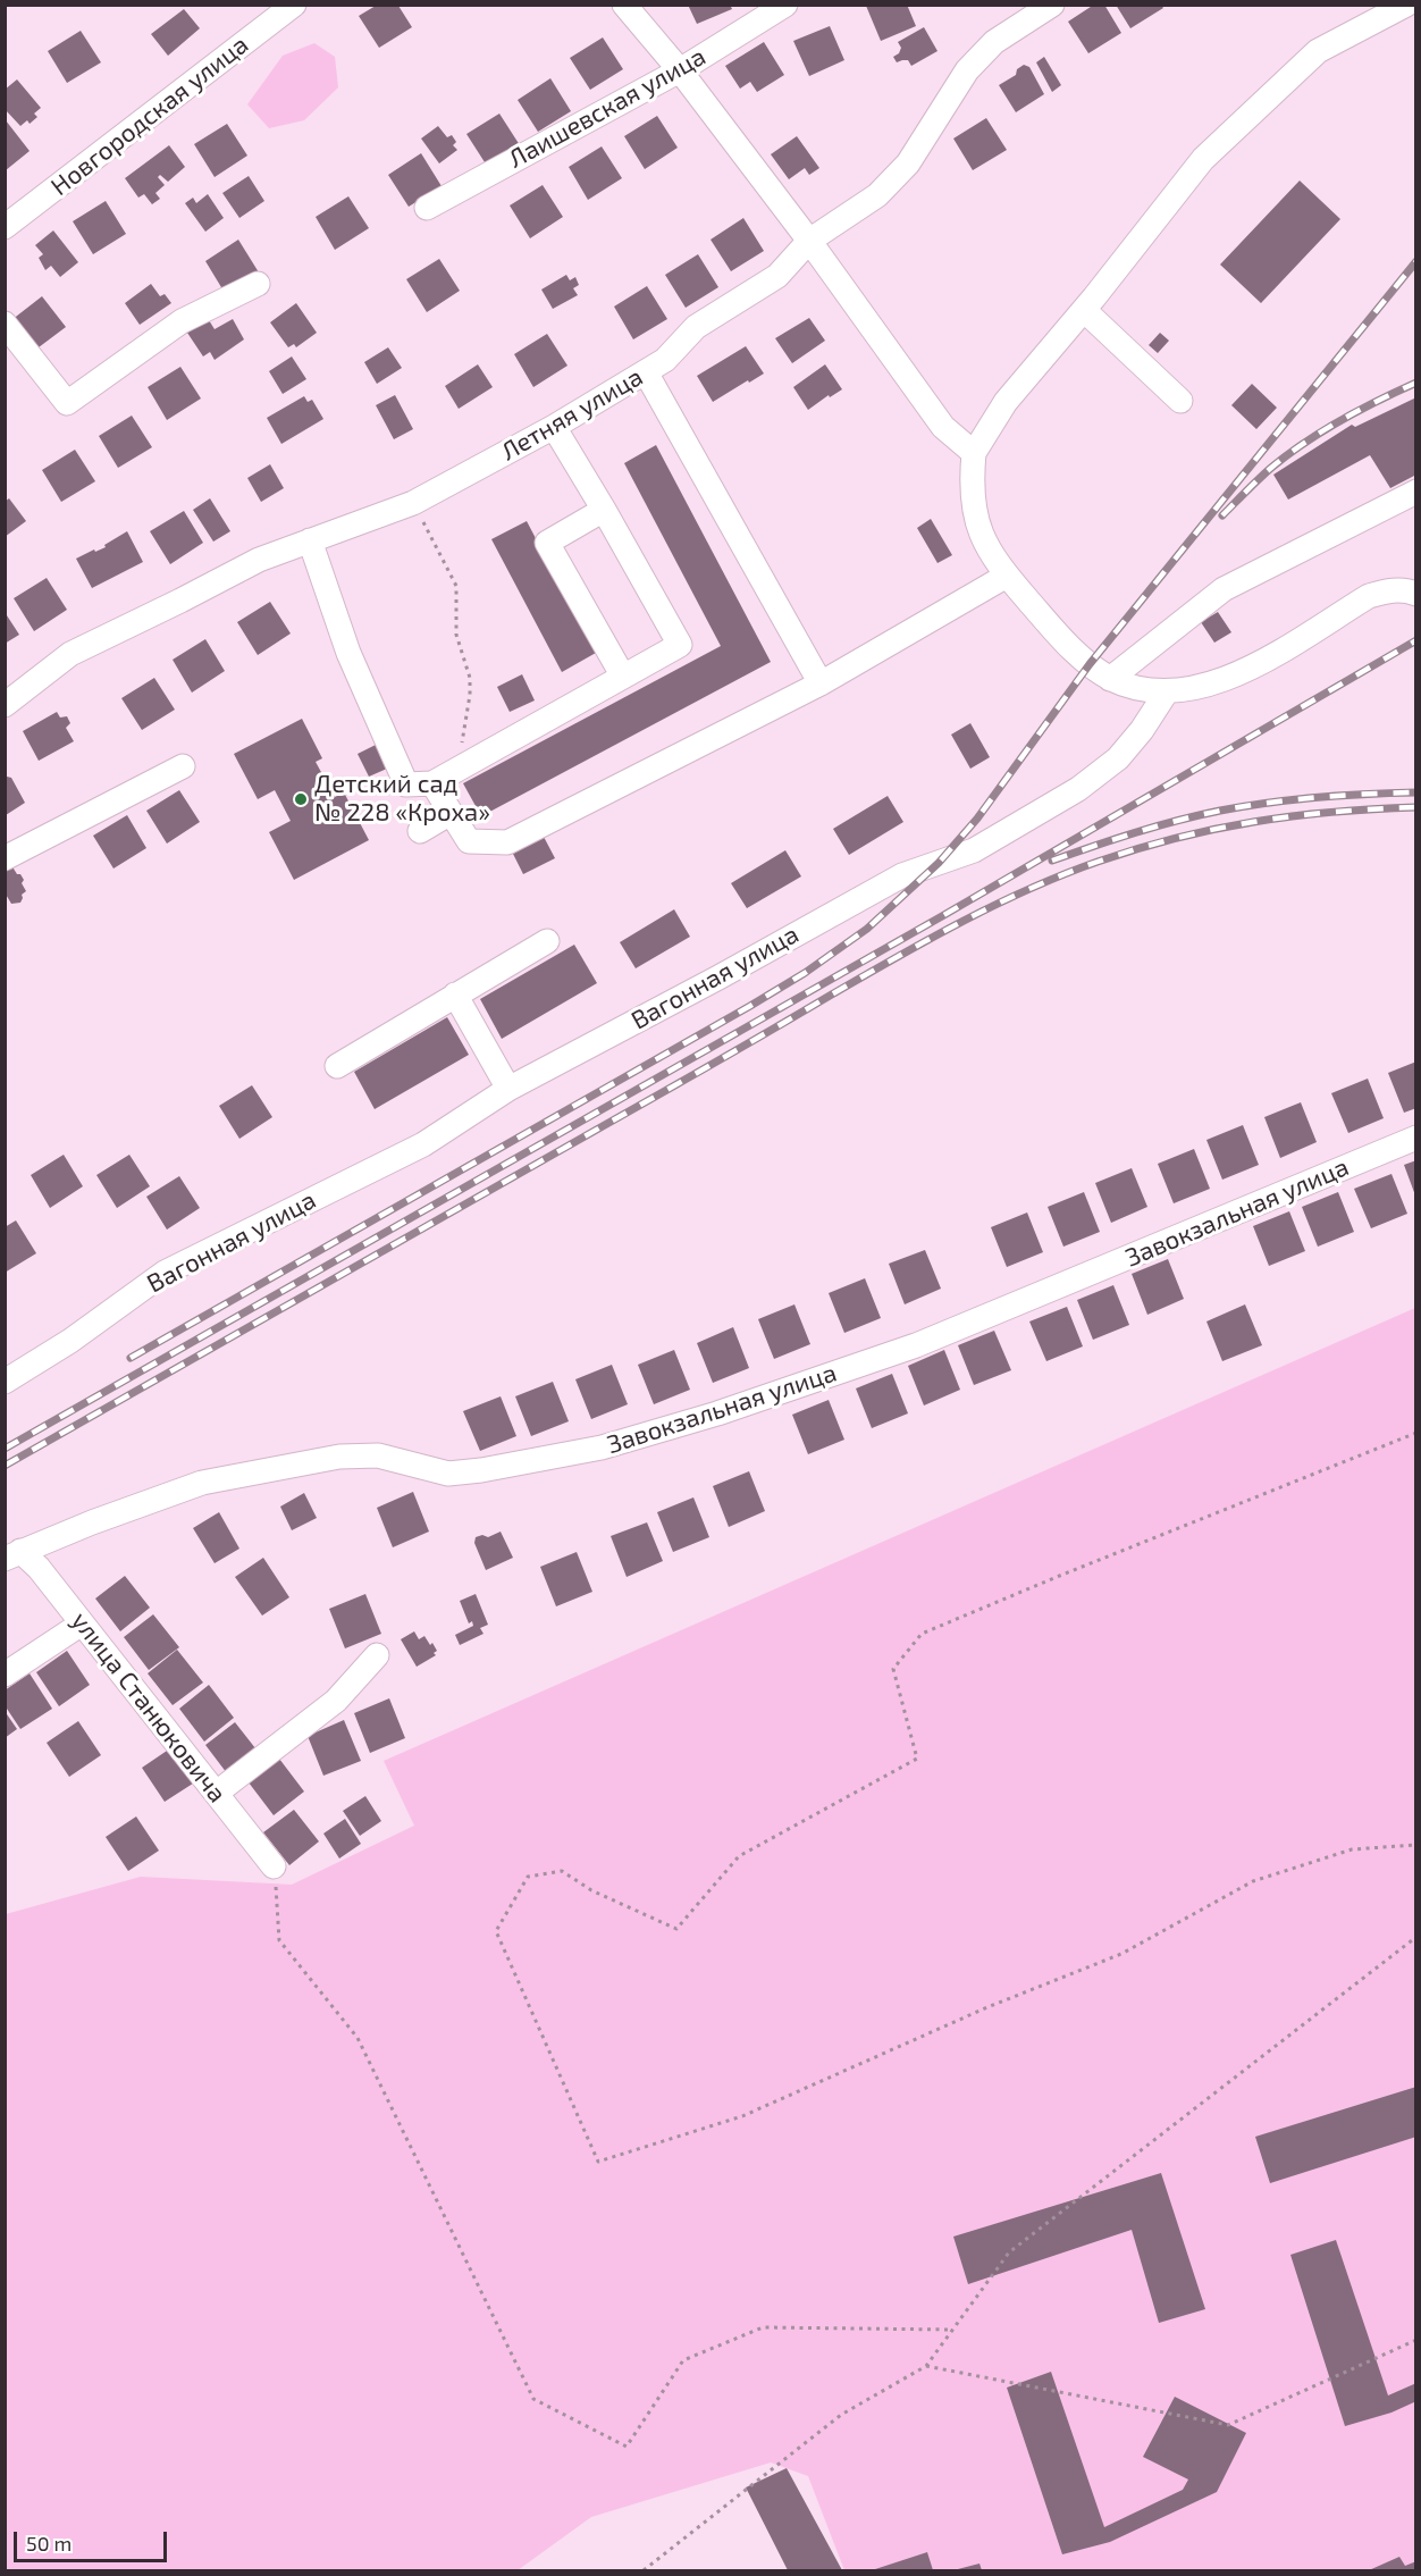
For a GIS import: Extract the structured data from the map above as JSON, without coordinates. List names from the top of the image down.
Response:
{
  "streets": {
    "street": [
      "Лаишевская улица",
      "Новгородская улица",
      "Летняя улица",
      "Вагонная улица",
      "Завокзальная улица",
      "улица Станюковича"
    ]
  },
  "crossings": [
    ["Завокзальная улица", "улица Станюковича"]
  ],
  "places": ["Детский сад № 228 «Кроха»"],
  "scale_bar": "50 m"
}
